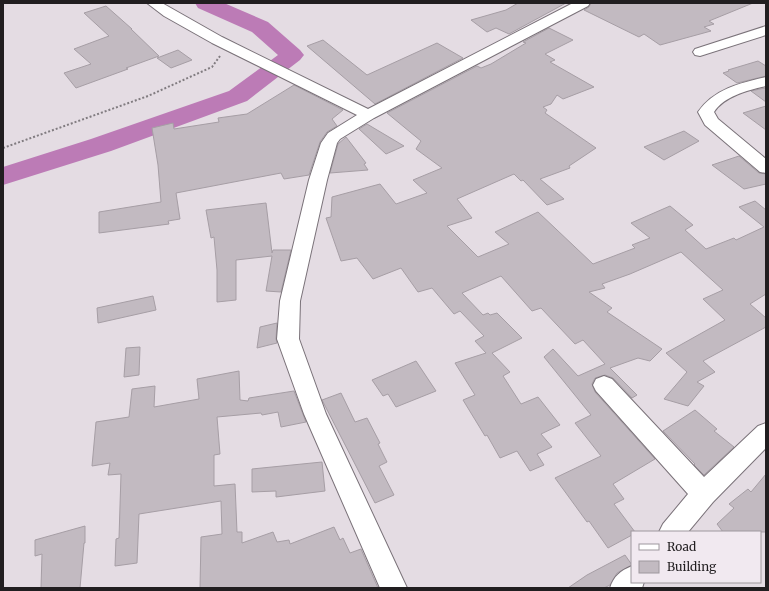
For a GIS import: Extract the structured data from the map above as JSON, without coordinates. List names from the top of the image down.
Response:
{
  "legend": ["Road", "Building"]
}
